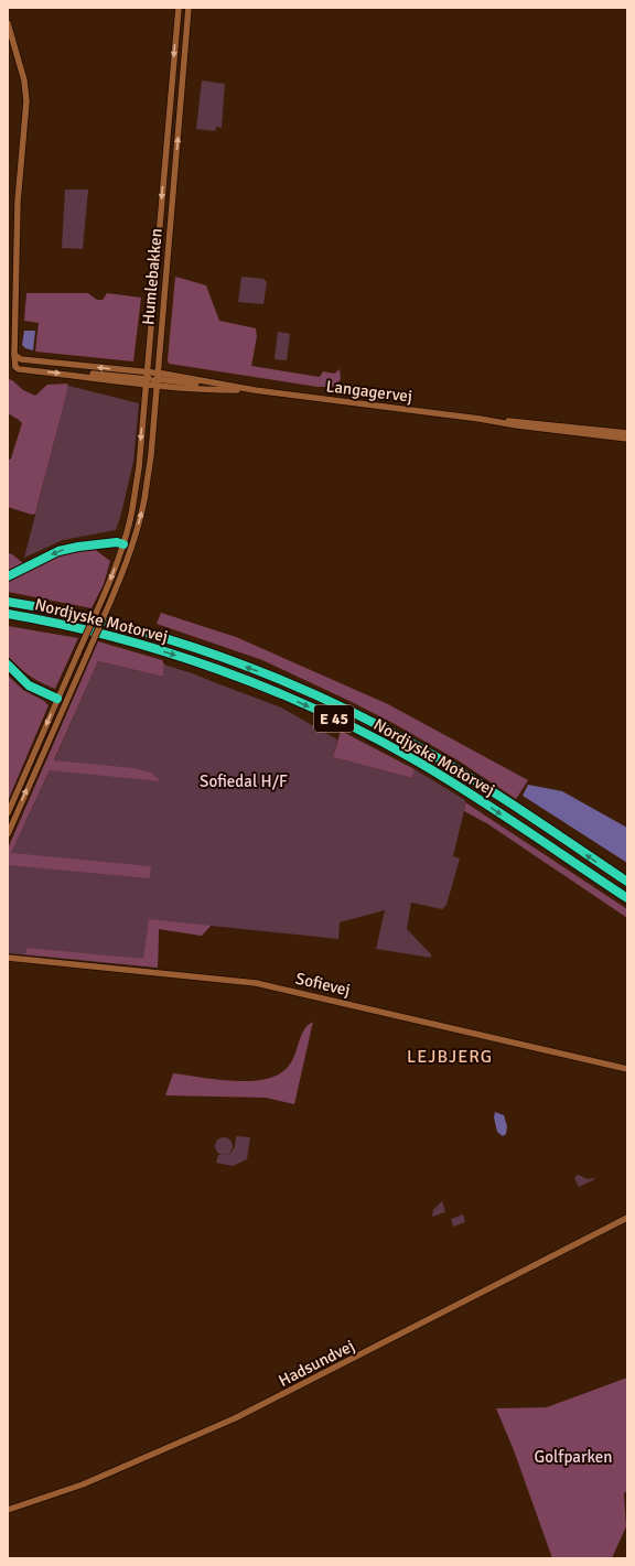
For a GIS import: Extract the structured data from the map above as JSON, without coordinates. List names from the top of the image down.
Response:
{
  "streets": {
    "highway": ["Nordjyske Motorvej", "E 45"],
    "street": [
      "Humlebakken",
      "Langagervej",
      "Sofievej",
      "Hadsundvej"
    ]
  },
  "crossings": [
    ["Humlebakken", "Langagervej"]
  ],
  "districts": ["LEJBJERG"],
  "parks": ["Sofiedal H/F", "Golfparken"]
}
